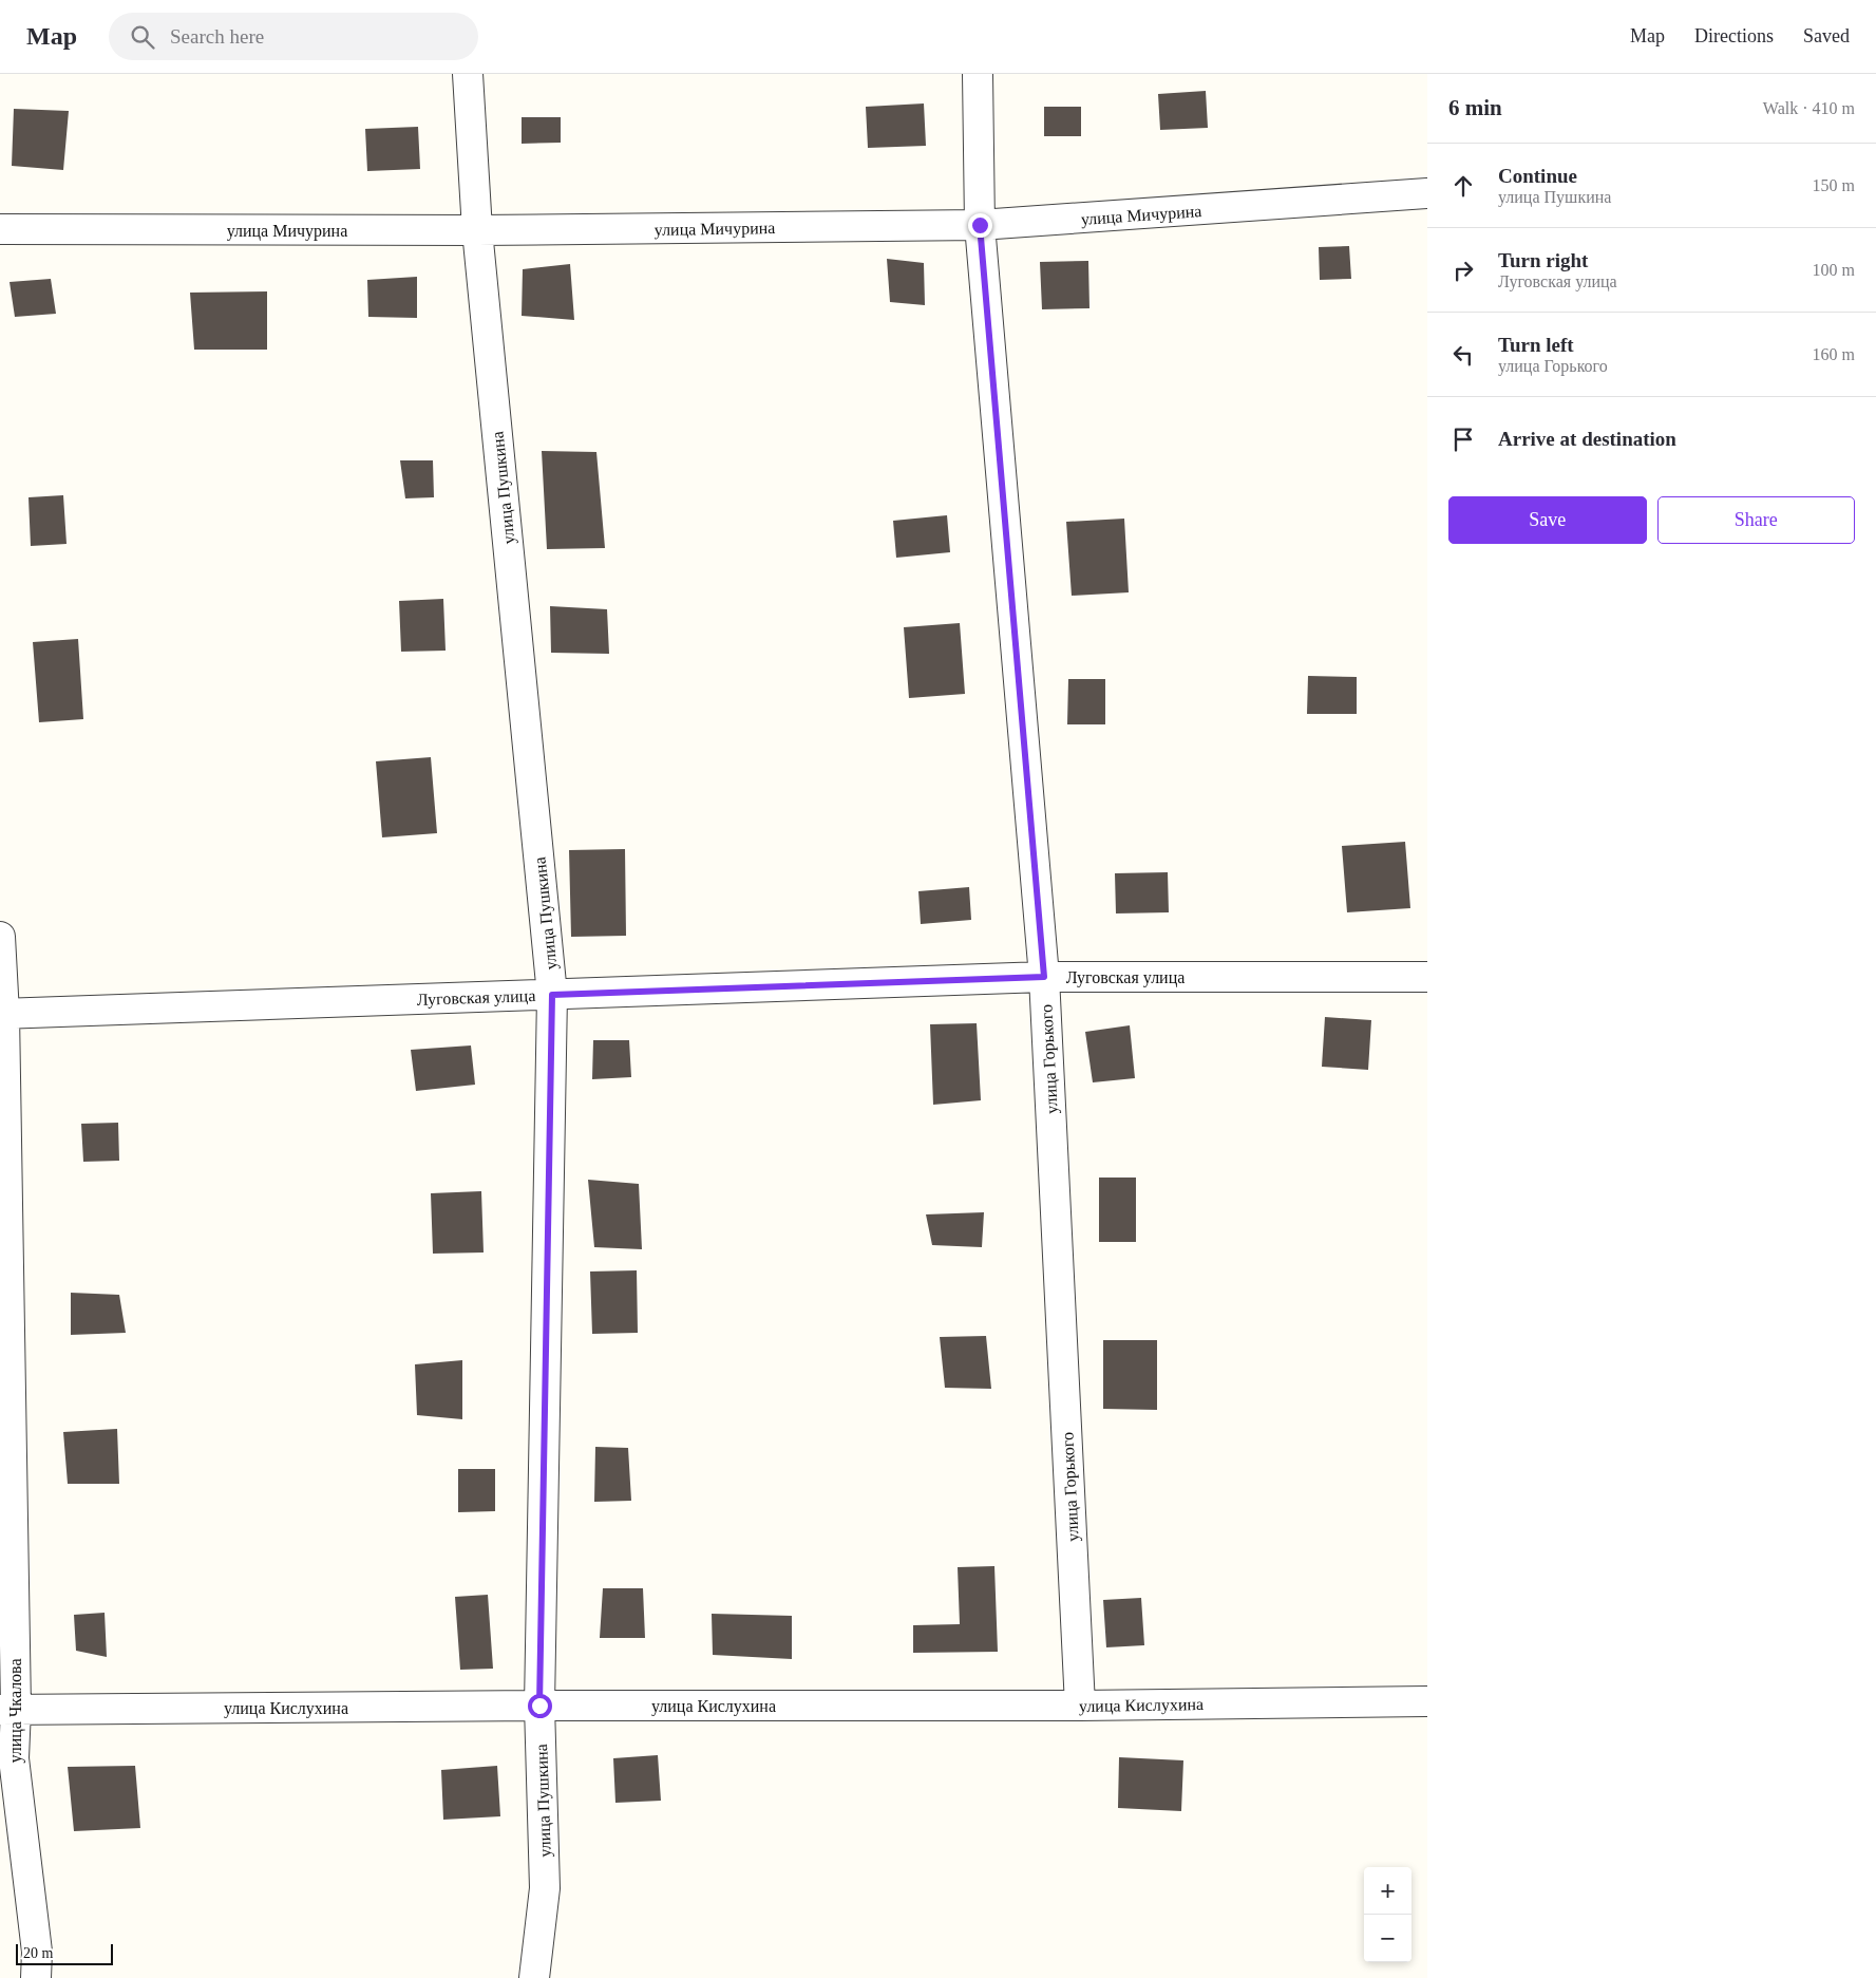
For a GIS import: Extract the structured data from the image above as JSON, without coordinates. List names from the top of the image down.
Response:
{
  "streets": {
    "street": [
      "улица Мичурина",
      "улица Пушкина",
      "Луговская улица",
      "улица Горького",
      "улица Кислухина",
      "улица Чкалова"
    ]
  },
  "crossings": [
    ["улица Мичурина", "улица Пушкина"],
    ["улица Мичурина", "улица Горького"],
    ["улица Пушкина", "Луговская улица"],
    ["улица Пушкина", "улица Кислухина"],
    ["Луговская улица", "улица Горького"],
    ["Луговская улица", "улица Чкалова"],
    ["улица Горького", "улица Кислухина"],
    ["улица Кислухина", "улица Чкалова"]
  ],
  "scale_bar": "20 m",
  "page": {
    "header": "Map",
    "search": "Search here",
    "nav": ["Map", "Directions", "Saved"],
    "heading": ["6 min", "Walk · 410 m"],
    "list": [
      ["Continue", "улица Пушкина", "150 m"],
      ["Turn right", "Луговская улица", "100 m"],
      ["Turn left", "улица Горького", "160 m"],
      "Arrive at destination"
    ],
    "buttons": ["Save", "Share"],
    "map_buttons": ["+", "−"],
    "scale": "20 m"
  }
}
